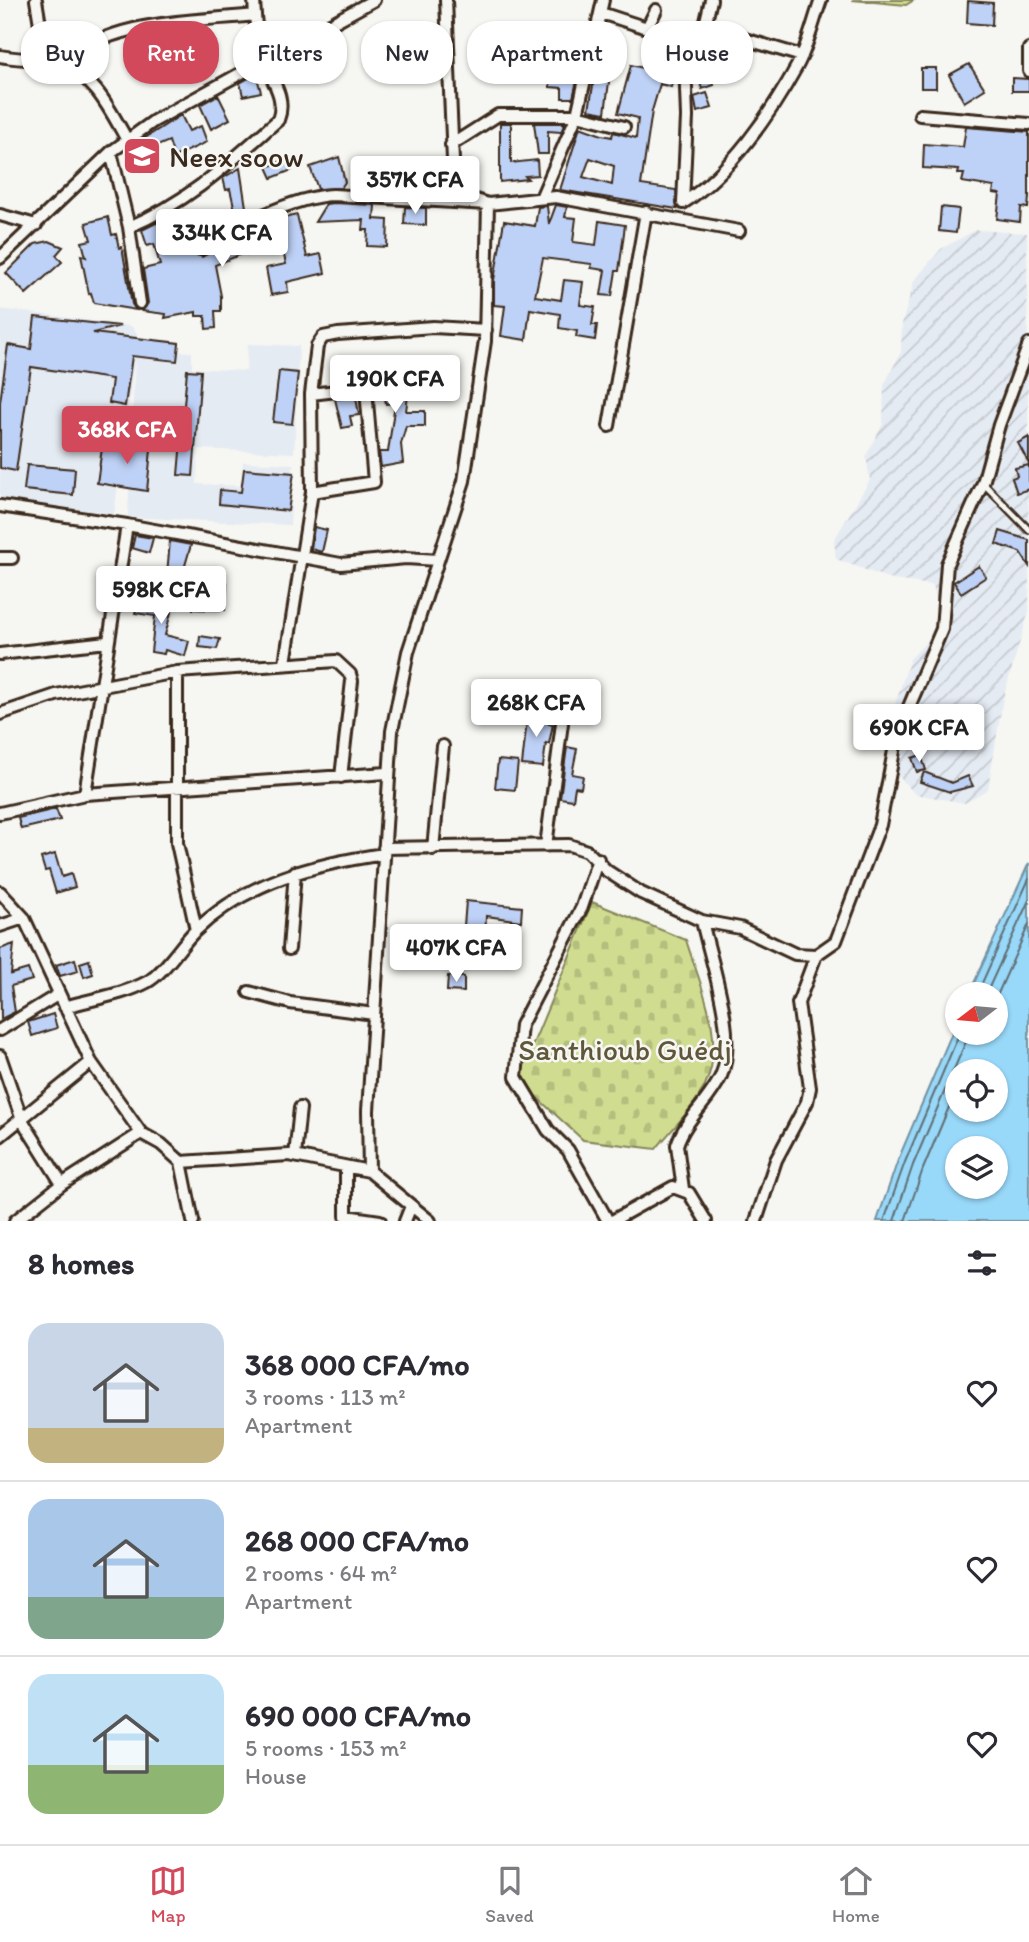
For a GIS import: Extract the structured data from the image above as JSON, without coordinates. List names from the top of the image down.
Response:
{
  "parks": ["Santhioub Guédj"],
  "places": {
    "school or university": ["Neex soow"]
  },
  "north": "left",
  "page": {
    "chip": [
      "Buy",
      "Rent",
      "Filters",
      "New",
      "Apartment",
      "House"
    ],
    "price": [
      "357K CFA",
      "334K CFA",
      "190K CFA",
      "368K CFA",
      "598K CFA",
      "268K CFA",
      "690K CFA",
      "407K CFA"
    ],
    "heading": "8 homes",
    "list": [
      {
        "name": "368 000 CFA/mo",
        "note": "3 rooms · 113 m² · Apartment"
      },
      {
        "name": "268 000 CFA/mo",
        "note": "2 rooms · 64 m² · Apartment"
      },
      {
        "name": "690 000 CFA/mo",
        "note": "5 rooms · 153 m² · House"
      }
    ],
    "tabs": ["Map", "Saved", "Home"]
  }
}
